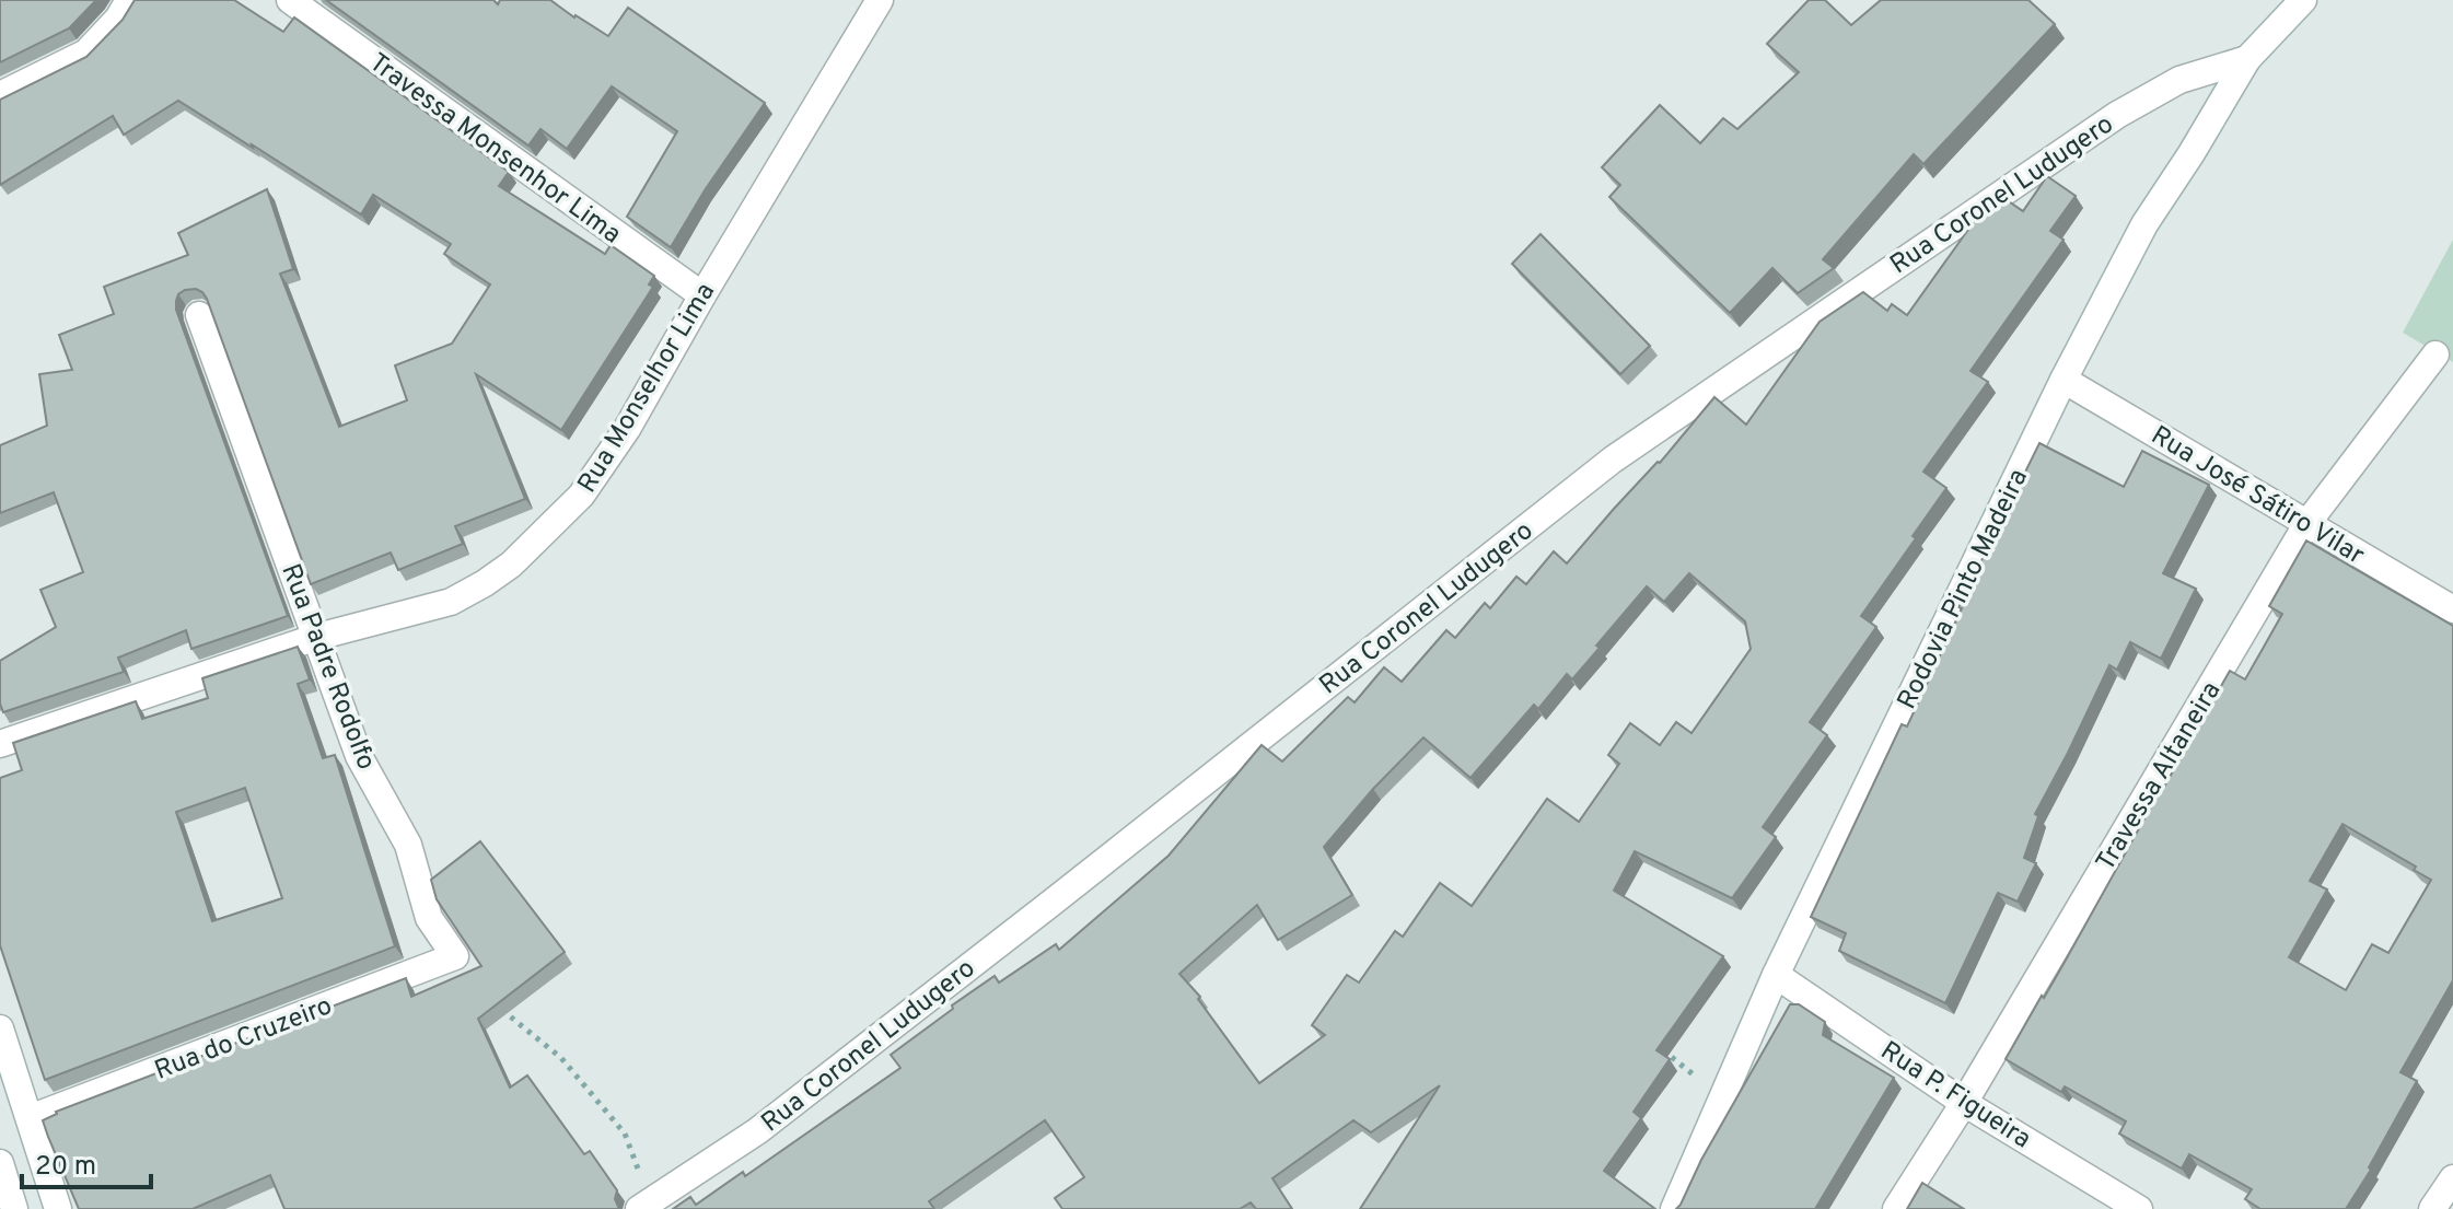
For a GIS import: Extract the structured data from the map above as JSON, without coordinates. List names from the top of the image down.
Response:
{
  "streets": {
    "street": [
      "Travessa Monsenhor Lima",
      "Rua Coronel Ludugero",
      "Rua Monselhor Lima",
      "Rua José Sátiro Vilar",
      "Rodovia Pinto Madeira",
      "Rua Padre Rodolfo",
      "Travessa Altaneira",
      "Rua do Cruzeiro",
      "Rua P. Figueira"
    ]
  },
  "crossings": [
    ["Travessa Monsenhor Lima", "Rua Monselhor Lima"],
    ["Rua Coronel Ludugero", "Rodovia Pinto Madeira"],
    ["Rua Monselhor Lima", "Rua Padre Rodolfo"],
    ["Rua José Sátiro Vilar", "Rodovia Pinto Madeira"],
    ["Rua José Sátiro Vilar", "Travessa Altaneira"],
    ["Rodovia Pinto Madeira", "Rua P. Figueira"],
    ["Rua Padre Rodolfo", "Rua do Cruzeiro"],
    ["Travessa Altaneira", "Rua P. Figueira"]
  ],
  "scale_bar": "20 m"
}
